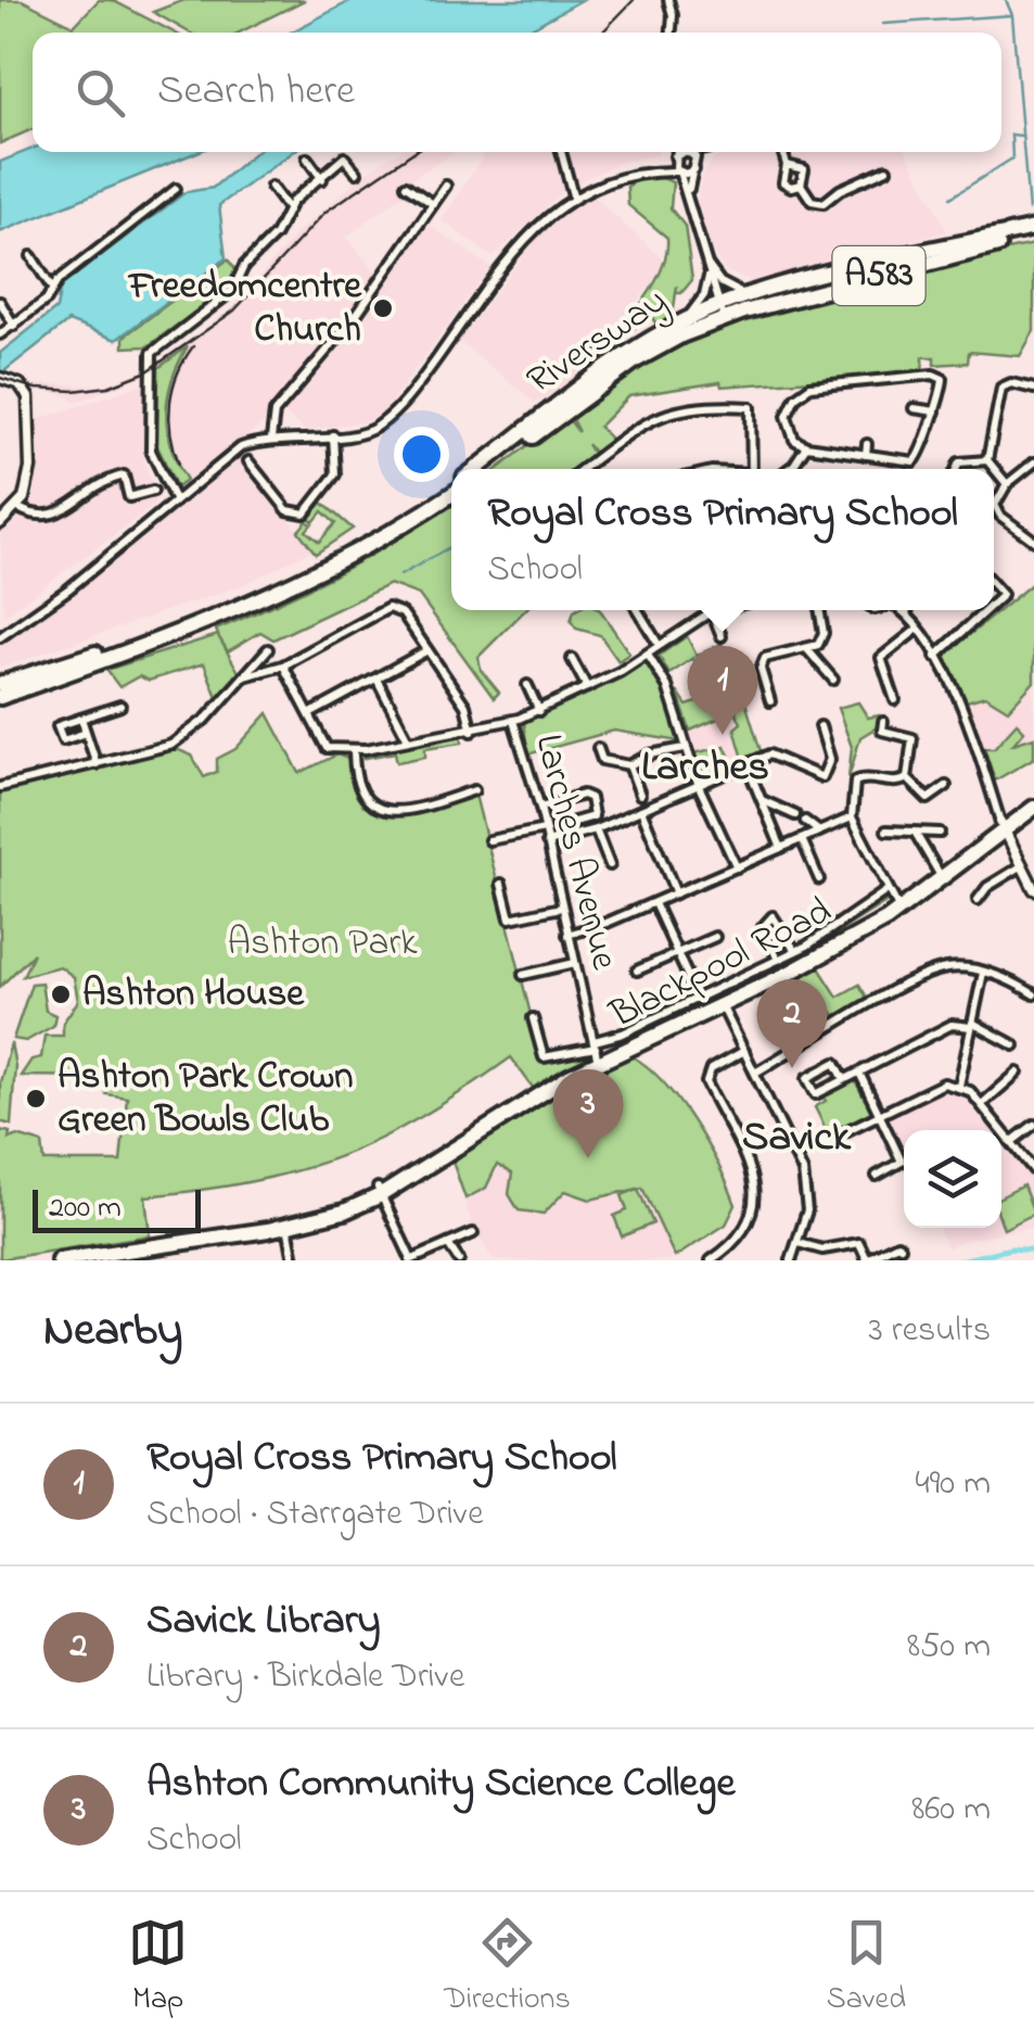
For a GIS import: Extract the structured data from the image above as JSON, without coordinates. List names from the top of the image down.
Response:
{
  "streets": {
    "highway": ["A583", "Riversway", "Blackpool Road"],
    "street": ["Larches Avenue"]
  },
  "crossings": [
    ["Larches Avenue", "Blackpool Road"]
  ],
  "districts": ["Larches", "Savick"],
  "parks": ["Ashton Park"],
  "places": ["Freedomcentre Church", "Ashton House", "Ashton Park Crown Green Bowls Club"],
  "scale_bar": "200 m",
  "page": {
    "search": "Search here",
    "popup": ["Royal Cross Primary School", "School"],
    "pins": ["1", "2", "3"],
    "scale": "200 m",
    "heading": ["Nearby", "3 results"],
    "list": [
      {
        "mark": "1",
        "name": "Royal Cross Primary School",
        "note": "School · Starrgate Drive",
        "value": "490 m"
      },
      {
        "mark": "2",
        "name": "Savick Library",
        "note": "Library · Birkdale Drive",
        "value": "850 m"
      },
      {
        "mark": "3",
        "name": "Ashton Community Science College",
        "note": "School",
        "value": "860 m"
      }
    ],
    "nav": ["Map", "Directions", "Saved"]
  }
}
